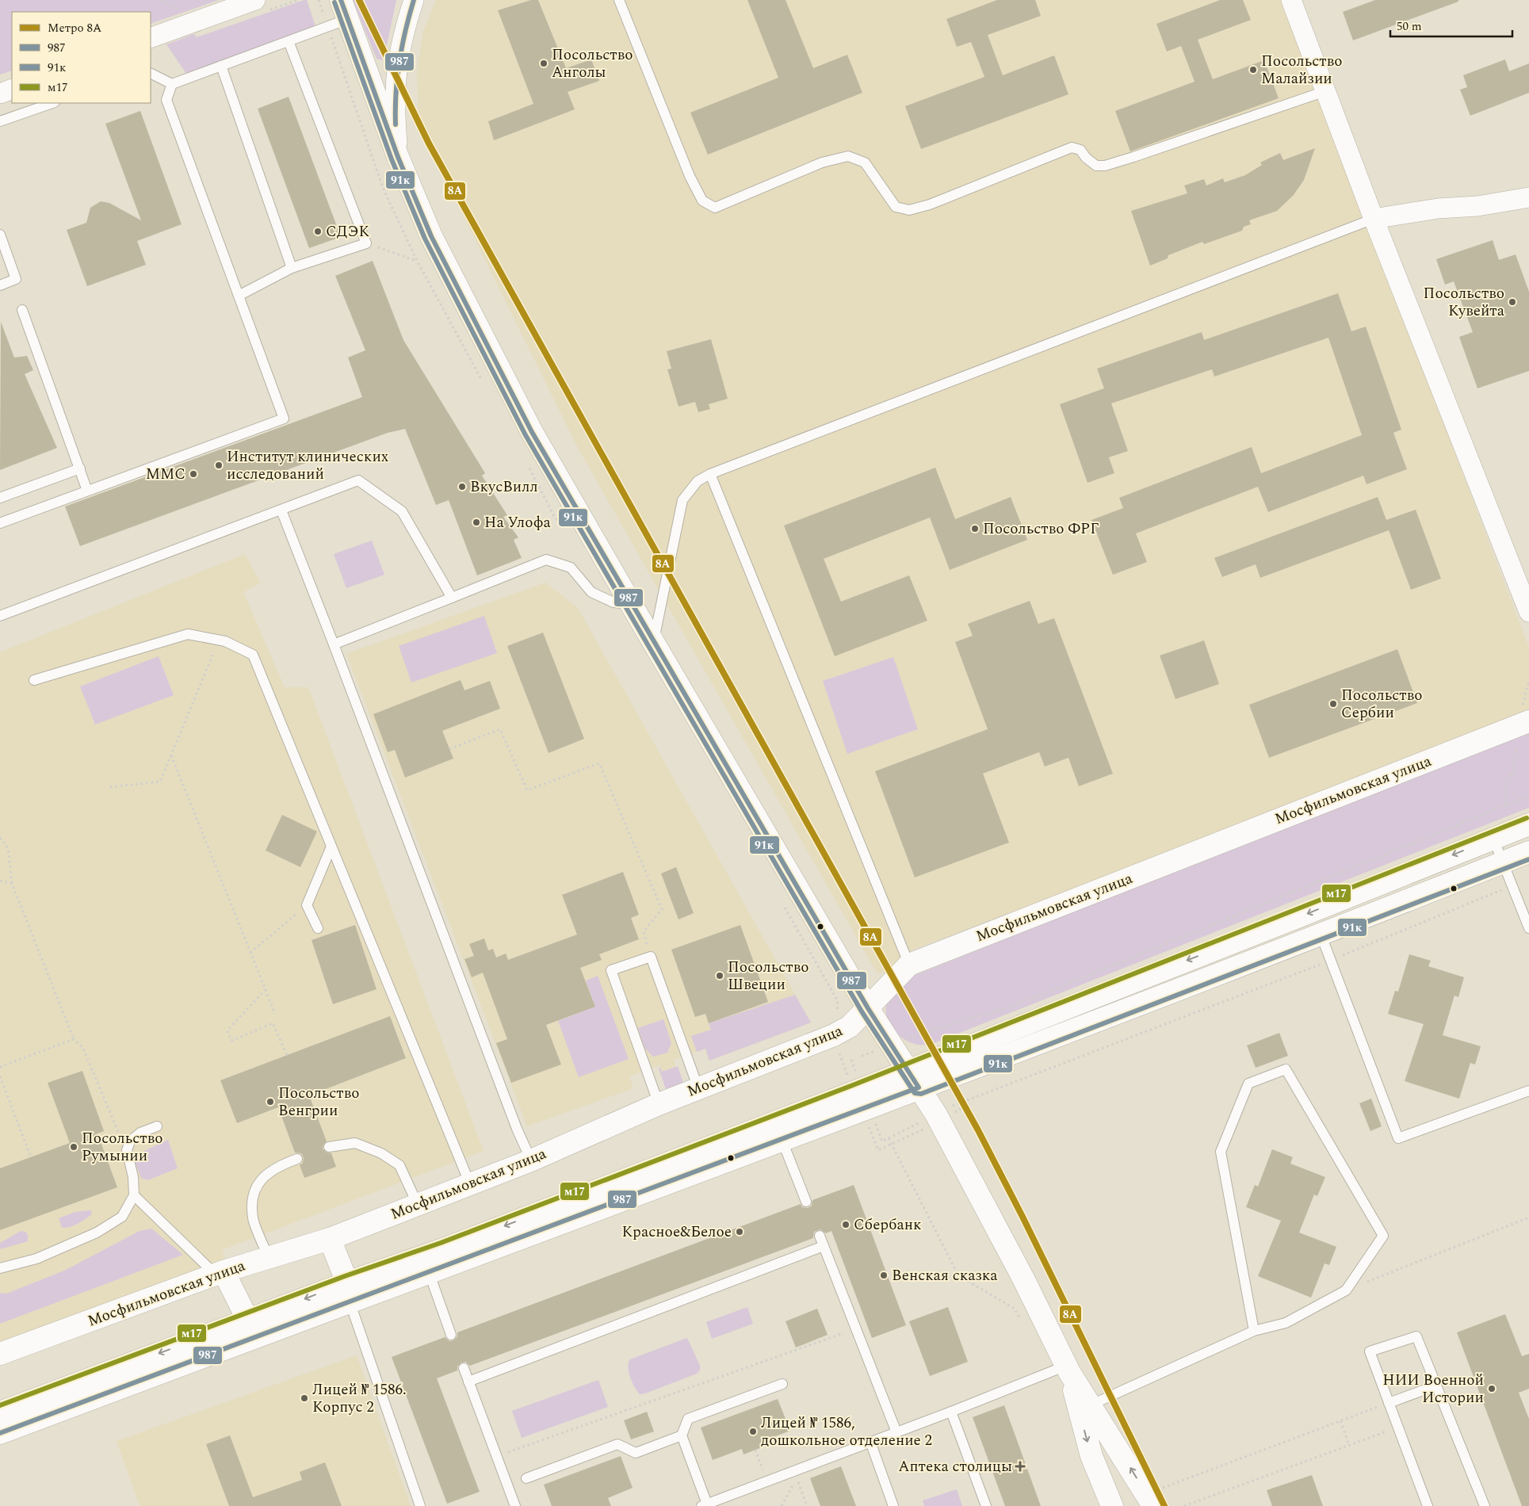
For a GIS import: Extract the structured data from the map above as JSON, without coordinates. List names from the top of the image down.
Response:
{
  "streets": {
    "main road": ["Мосфильмовская улица"]
  },
  "places": {
    "other": [
      "Посольство Анголы",
      "Посольство Малайзии",
      "СДЭК",
      "Посольство Кувейта",
      "Институт клинических исследований",
      "ММС",
      "ВкусВилл",
      "На Улофа",
      "Посольство ФРГ",
      "Посольство Сербии",
      "Посольство Швеции",
      "Посольство Венгрии",
      "Посольство Румынии",
      "Сбербанк",
      "Красное&Белое",
      "Венская сказка",
      "НИИ Военной Истории",
      "Лицей № 1586. Корпус 2",
      "Лицей № 1586, дошкольное отделение 2"
    ],
    "health": ["Аптека столицы"]
  },
  "lines": [
    "metro line 8А",
    "transit line 987",
    "transit line 91к",
    "transit line м17"
  ],
  "legend": [
    "Метро 8А",
    "987",
    "91к",
    "м17"
  ],
  "scale_bar": "50 m"
}
